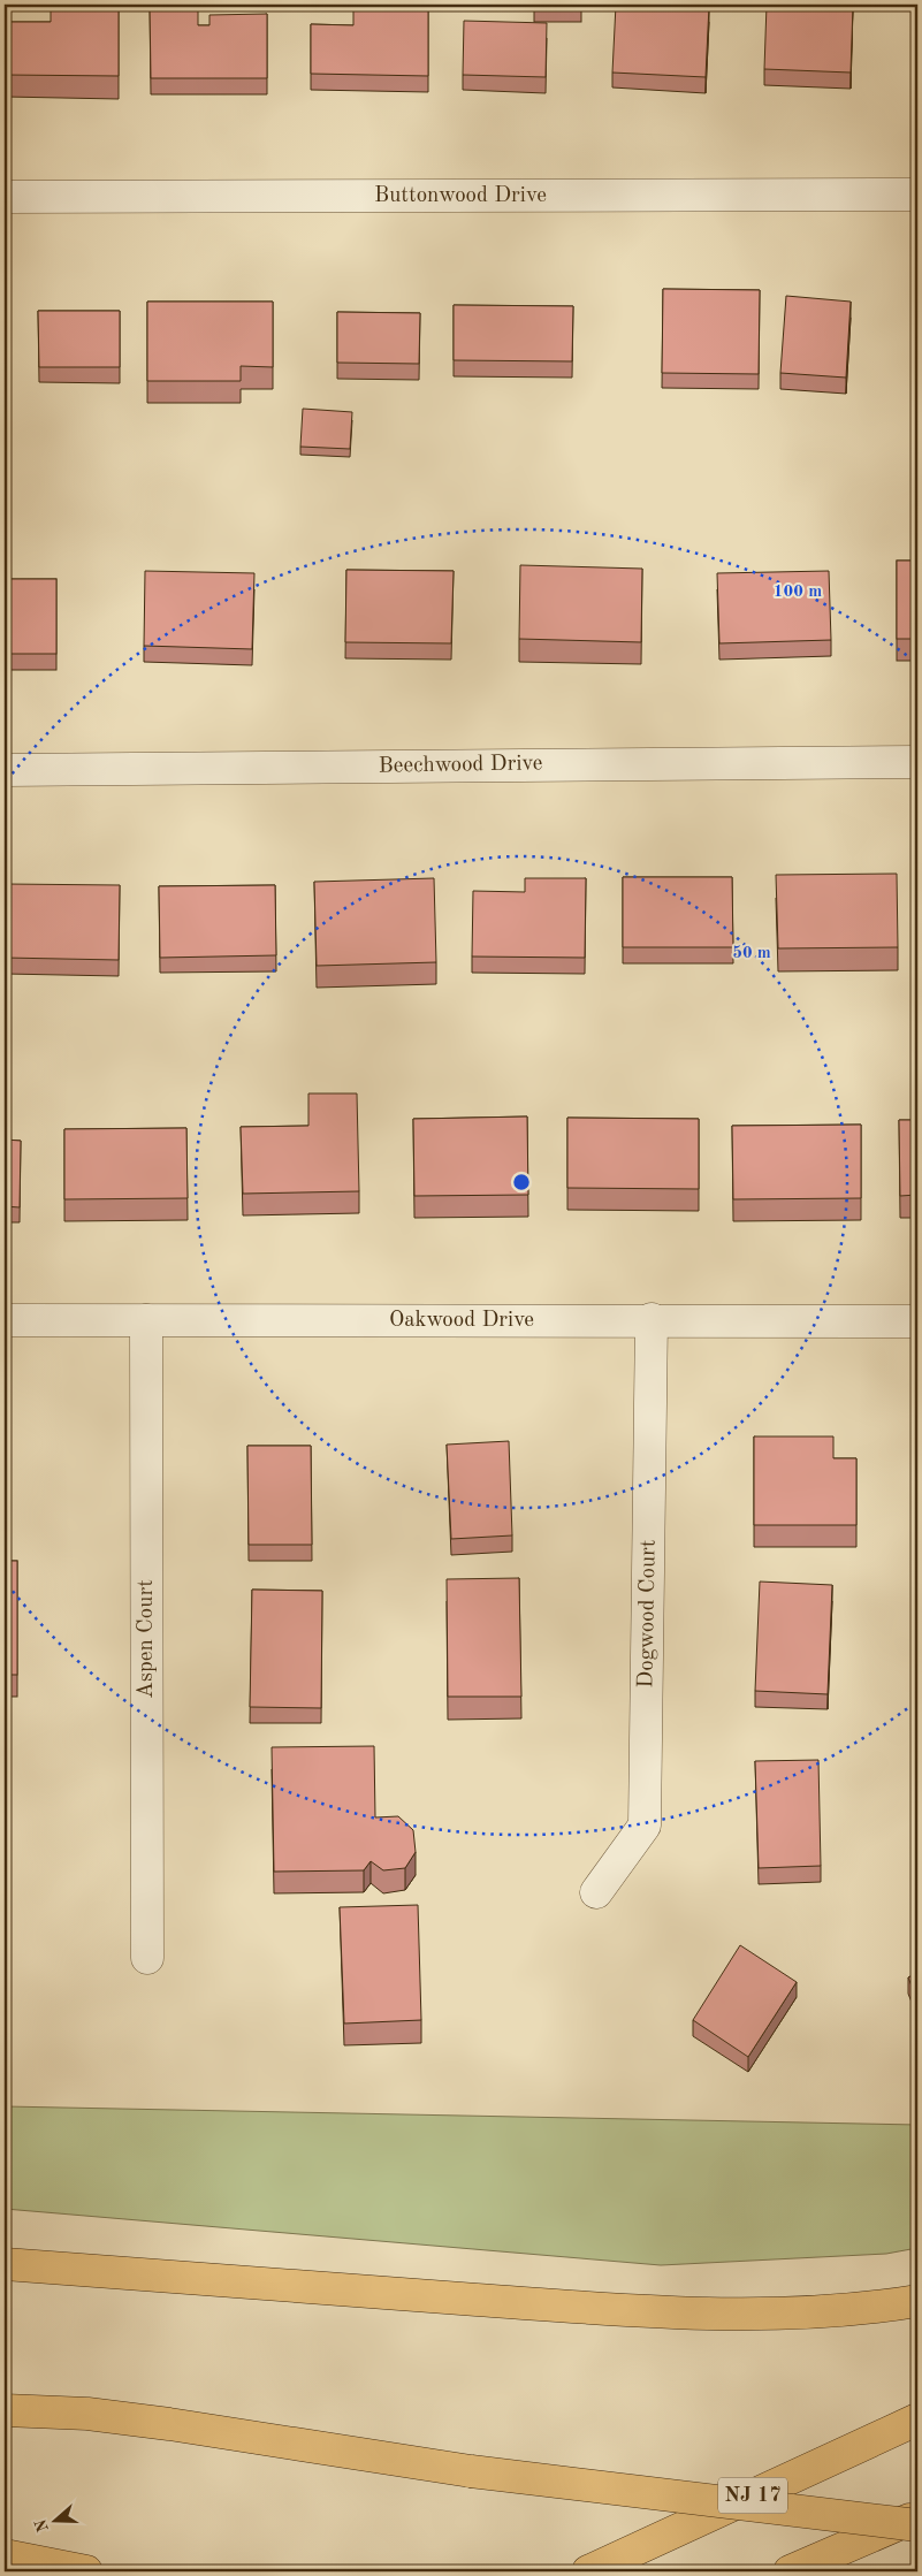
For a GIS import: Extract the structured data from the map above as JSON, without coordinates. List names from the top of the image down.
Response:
{
  "streets": {
    "highway": ["NJ 17"],
    "street": [
      "Buttonwood Drive",
      "Beechwood Drive",
      "Oakwood Drive",
      "Dogwood Court",
      "Aspen Court"
    ]
  },
  "crossings": [
    ["Oakwood Drive", "Dogwood Court"],
    ["Oakwood Drive", "Aspen Court"]
  ],
  "north": "left",
  "rings": ["100 m", "50 m"]
}
